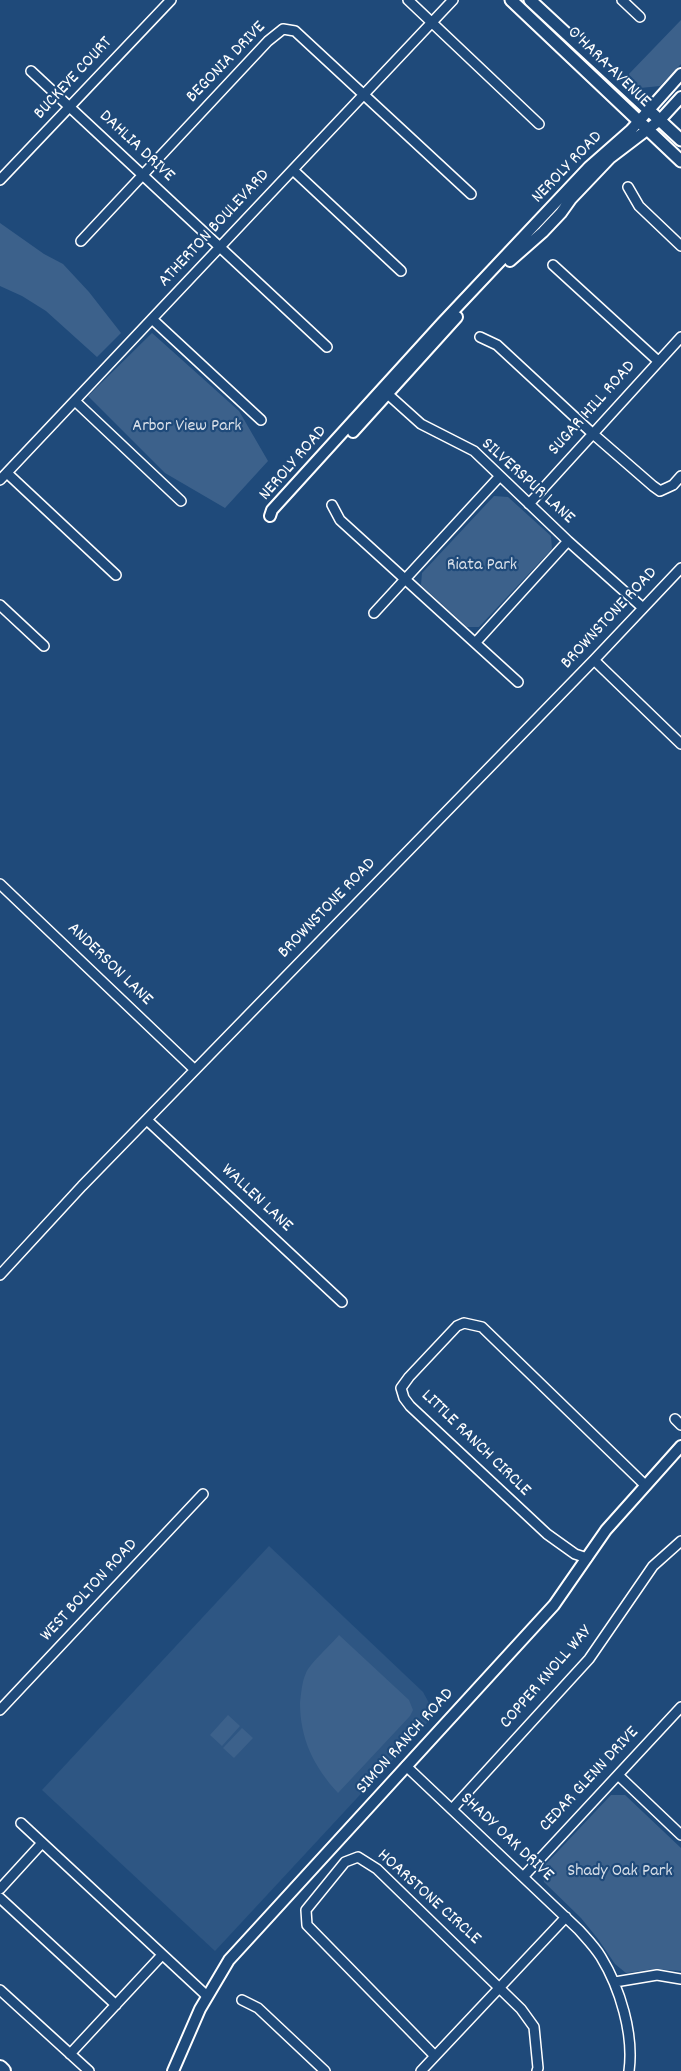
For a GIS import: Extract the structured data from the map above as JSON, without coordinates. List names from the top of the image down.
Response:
{
  "streets": {
    "main road": ["O'HARA AVENUE"],
    "street": [
      "BEGONIA DRIVE",
      "BUCKEYE COURT",
      "DAHLIA DRIVE",
      "NEROLY ROAD",
      "ATHERTON BOULEVARD",
      "SUGAR HILL ROAD",
      "SILVERSPUR LANE",
      "BROWNSTONE ROAD",
      "ANDERSON LANE",
      "WALLEN LANE",
      "LITTLE RANCH CIRCLE",
      "WEST BOLTON ROAD",
      "COPPER KNOLL WAY",
      "SIMON RANCH ROAD",
      "CEDAR GLENN DRIVE",
      "SHADY OAK DRIVE",
      "HOARSTONE CIRCLE"
    ]
  },
  "crossings": [
    ["BEGONIA DRIVE", "DAHLIA DRIVE"],
    ["BEGONIA DRIVE", "ATHERTON BOULEVARD"],
    ["O'HARA AVENUE", "NEROLY ROAD"],
    ["BUCKEYE COURT", "DAHLIA DRIVE"],
    ["DAHLIA DRIVE", "ATHERTON BOULEVARD"],
    ["NEROLY ROAD", "SILVERSPUR LANE"],
    ["SUGAR HILL ROAD", "SILVERSPUR LANE"],
    ["SILVERSPUR LANE", "BROWNSTONE ROAD"],
    ["BROWNSTONE ROAD", "ANDERSON LANE"],
    ["BROWNSTONE ROAD", "WALLEN LANE"],
    ["LITTLE RANCH CIRCLE", "SIMON RANCH ROAD"],
    ["COPPER KNOLL WAY", "SHADY OAK DRIVE"],
    ["SIMON RANCH ROAD", "SHADY OAK DRIVE"],
    ["CEDAR GLENN DRIVE", "SHADY OAK DRIVE"]
  ],
  "parks": ["Arbor View Park", "Riata Park", "Shady Oak Park"]
}
